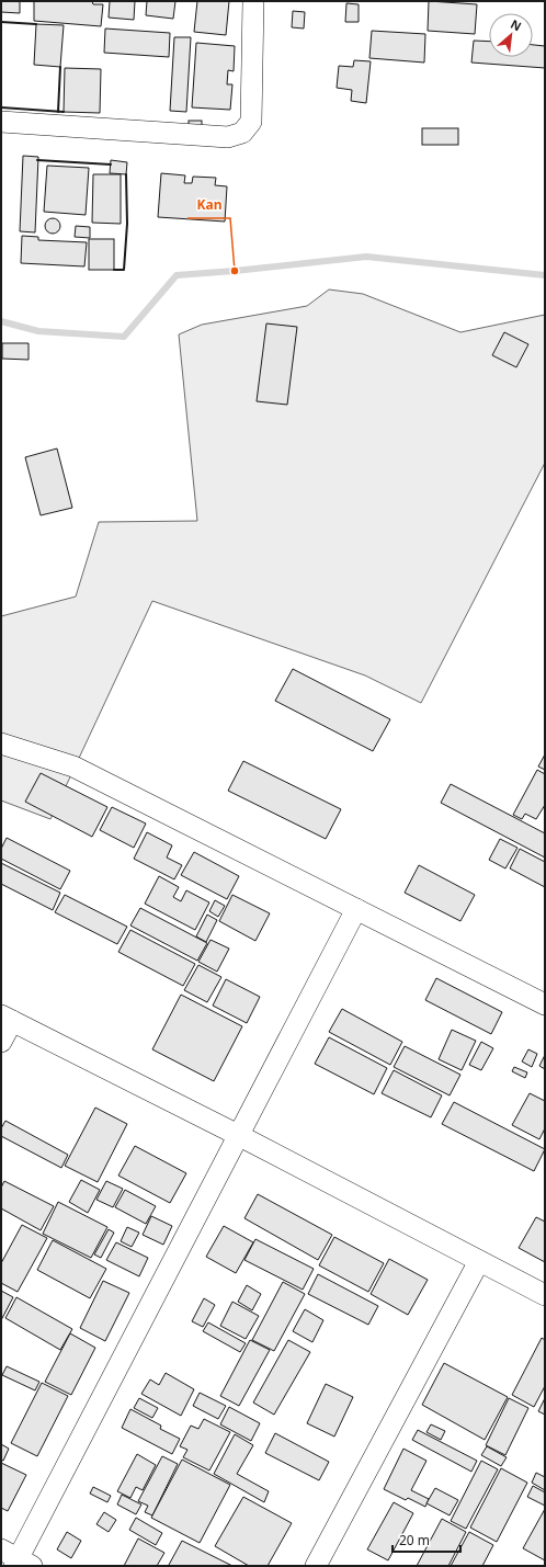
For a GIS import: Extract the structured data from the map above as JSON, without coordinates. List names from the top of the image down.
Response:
{
  "places": ["Kan"],
  "scale_bar": "20 m",
  "north": "top right"
}
